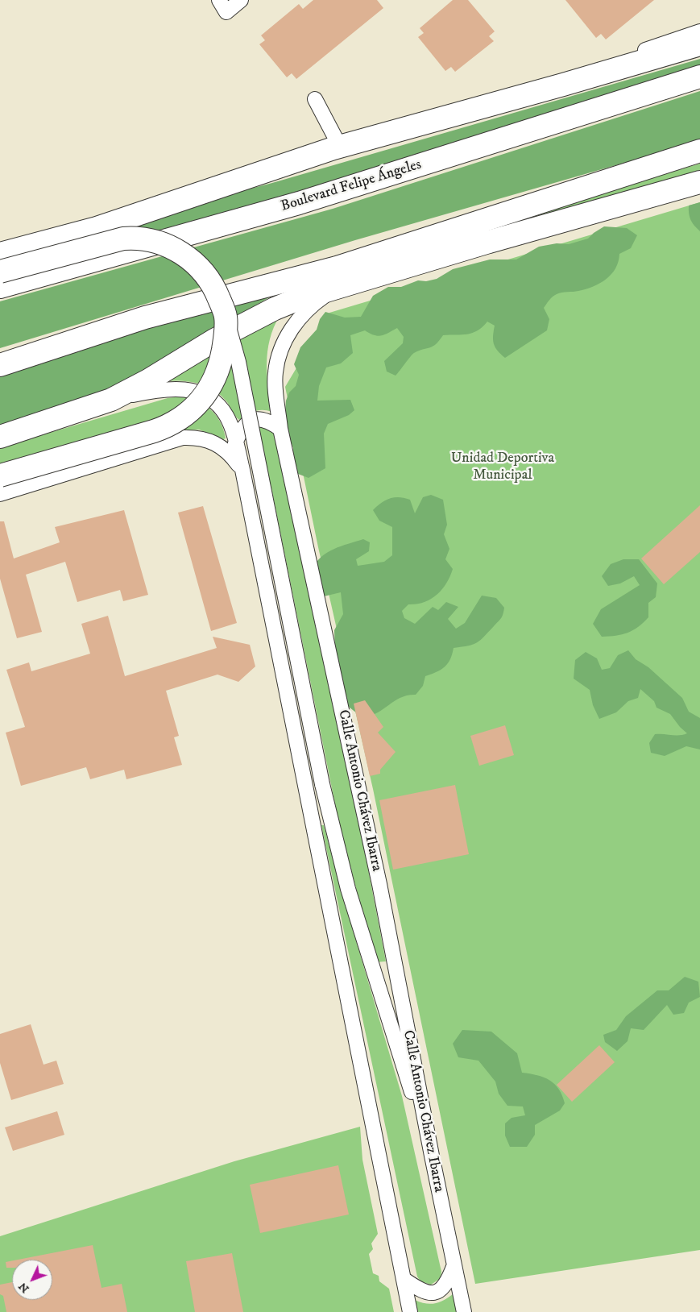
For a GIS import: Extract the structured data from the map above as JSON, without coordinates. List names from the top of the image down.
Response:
{
  "streets": {
    "main road": ["Boulevard Felipe Ángeles"],
    "street": ["Calle Antonio Chávez Ibarra"]
  },
  "parks": ["Unidad Deportiva Municipal"],
  "north": "bottom left"
}
